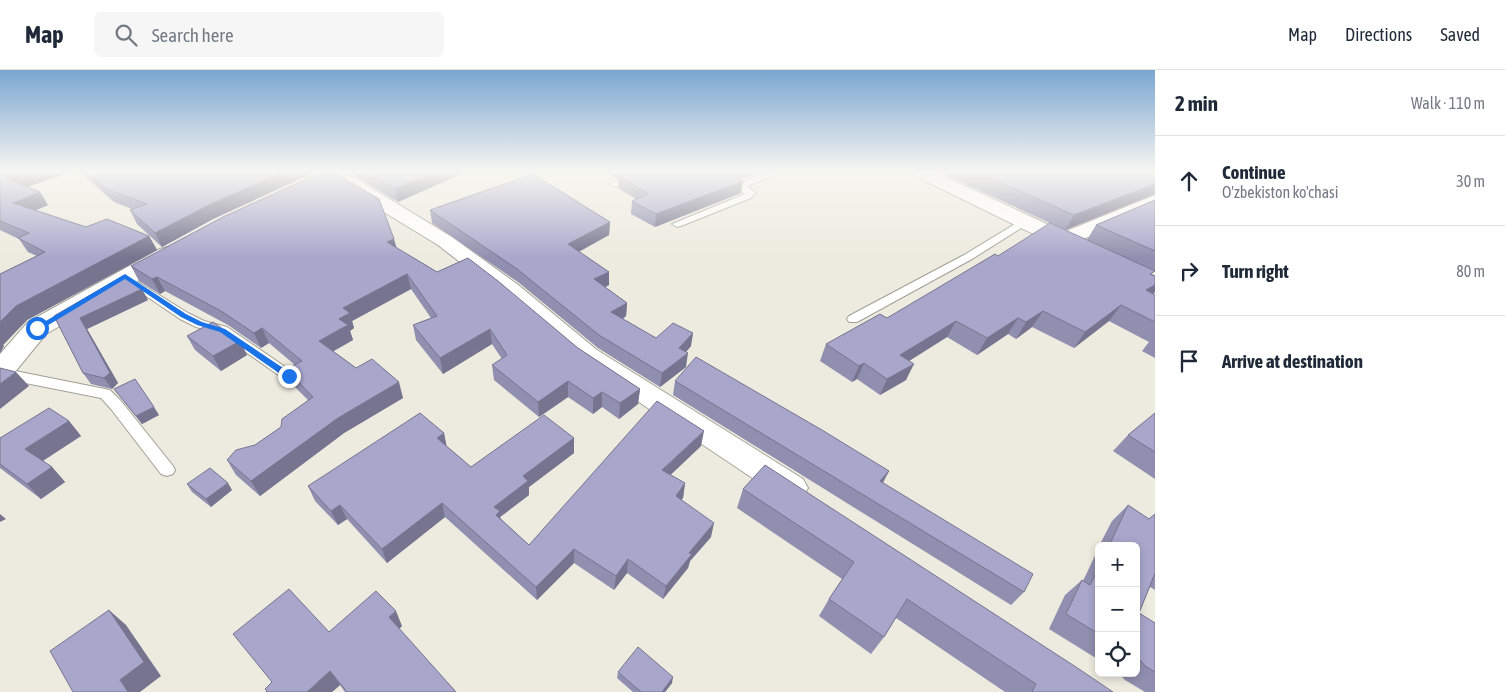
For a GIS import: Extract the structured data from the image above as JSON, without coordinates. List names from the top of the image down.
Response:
{
  "page": {
    "header": "Map",
    "search": "Search here",
    "nav": ["Map", "Directions", "Saved"],
    "heading": ["2 min", "Walk · 110 m"],
    "list": [
      ["Continue", "O'zbekiston ko'chasi", "30 m"],
      ["Turn right", "80 m"],
      "Arrive at destination"
    ],
    "map_buttons": ["+", "−"]
  }
}
